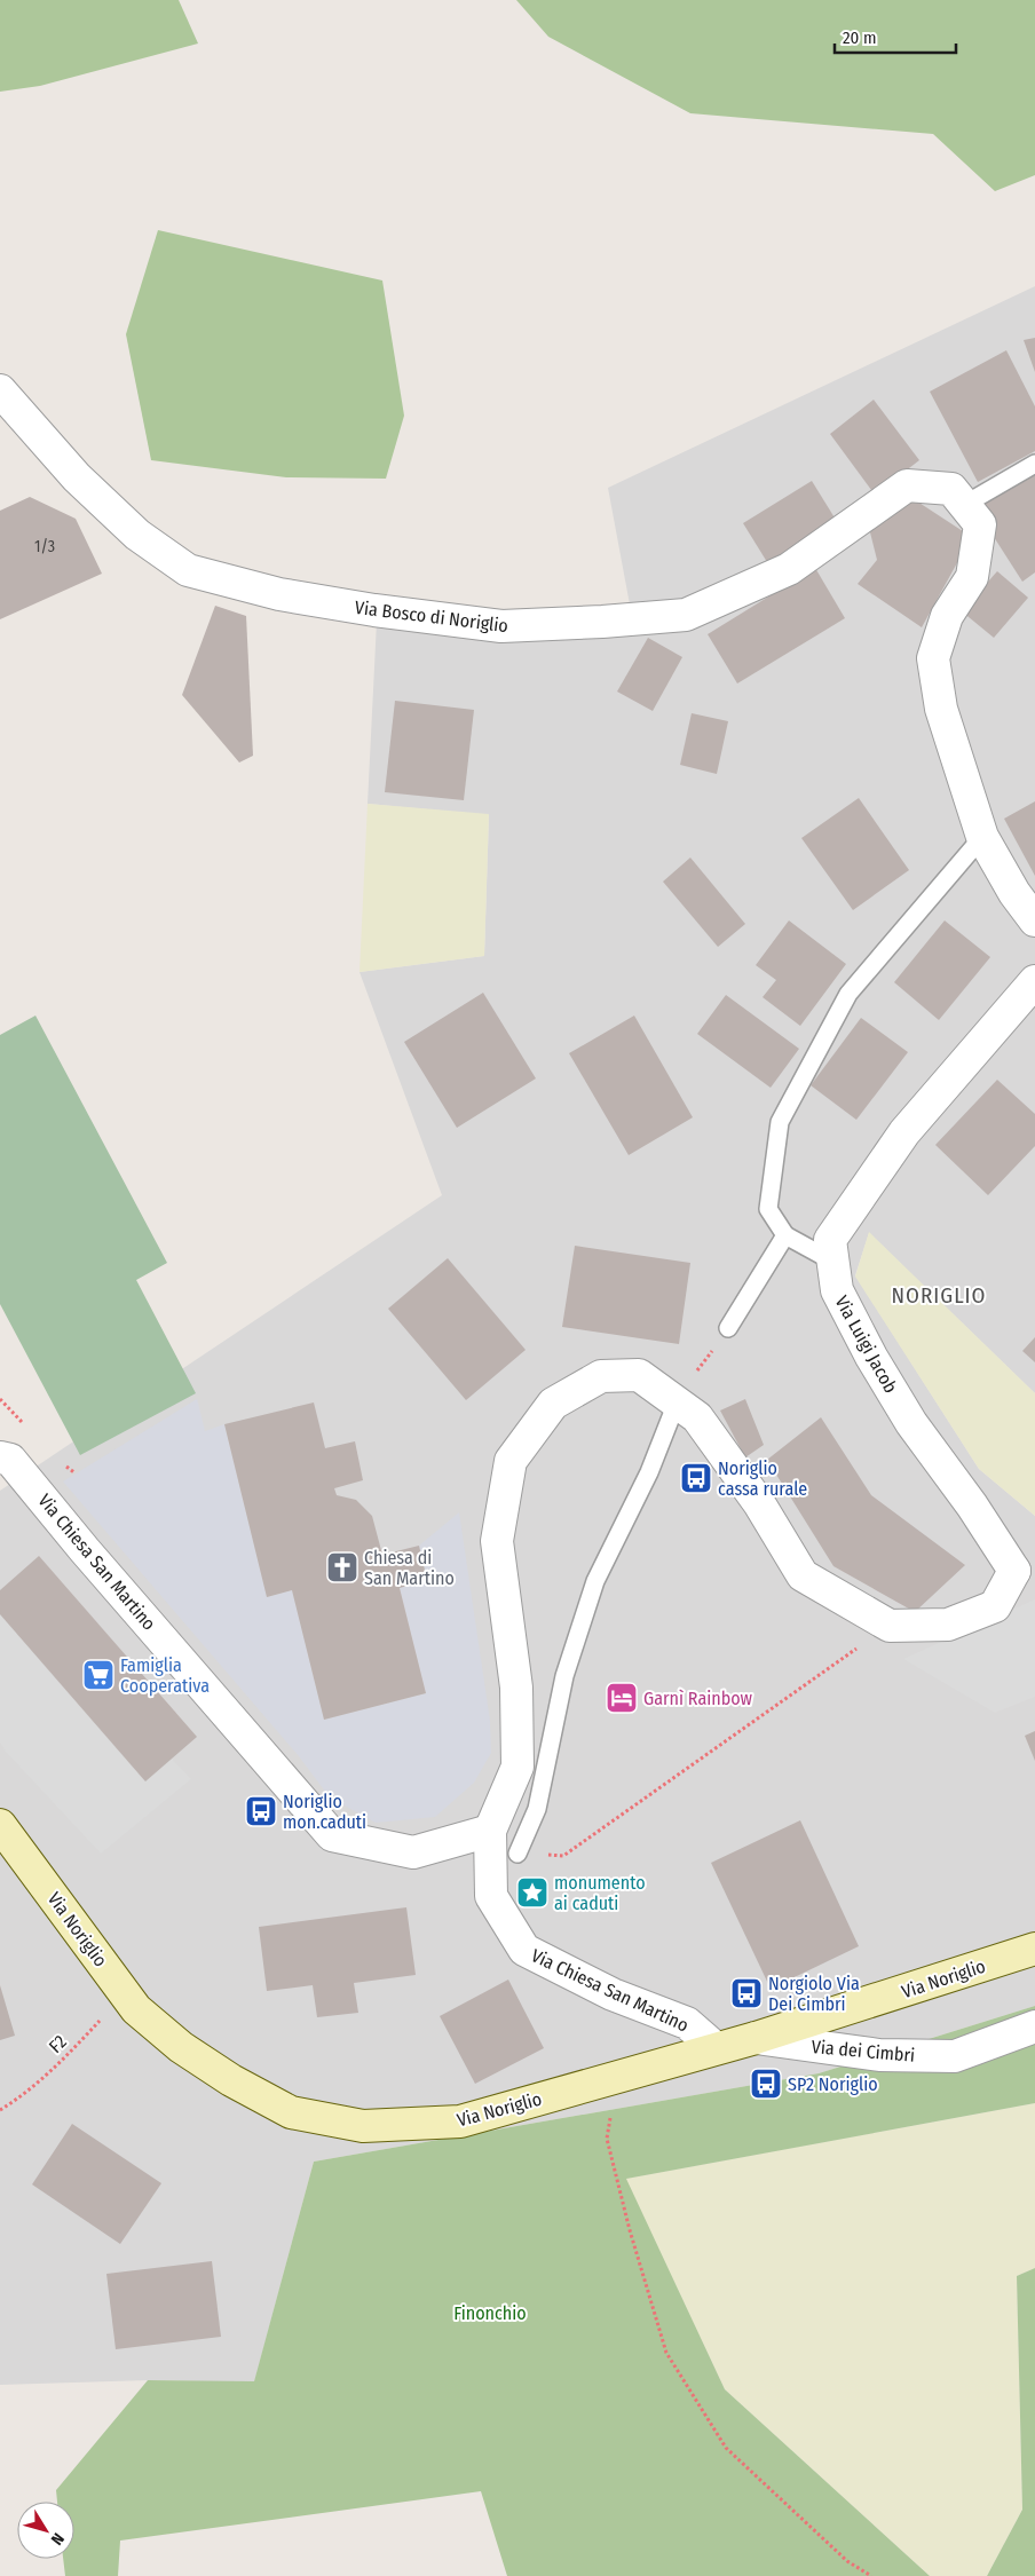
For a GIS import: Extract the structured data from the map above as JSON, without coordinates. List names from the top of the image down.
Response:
{
  "streets": {
    "main road": ["Via Noriglio"],
    "street": [
      "Via Bosco di Noriglio",
      "Via Luigi Jacob",
      "Via Chiesa San Martino",
      "Via dei Cimbri"
    ],
    "path": ["F2"]
  },
  "crossings": [
    ["Via Chiesa San Martino", "Via Noriglio"],
    ["Via Noriglio", "F2"],
    ["Via Noriglio", "Via dei Cimbri"]
  ],
  "districts": ["NORIGLIO"],
  "parks": ["Finonchio"],
  "places": {
    "bus stop": [
      "Noriglio cassa rurale",
      "Noriglio mon.caduti",
      "Norgiolo Via Dei Cimbri",
      "SP2 Noriglio"
    ],
    "church": ["Chiesa di San Martino"],
    "supermarket": ["Famiglia Cooperativa"],
    "hotel": ["Garnì Rainbow"],
    "place": ["monumento ai caduti"]
  },
  "house_numbers": ["1/3"],
  "scale_bar": "20 m",
  "north": "bottom right"
}
